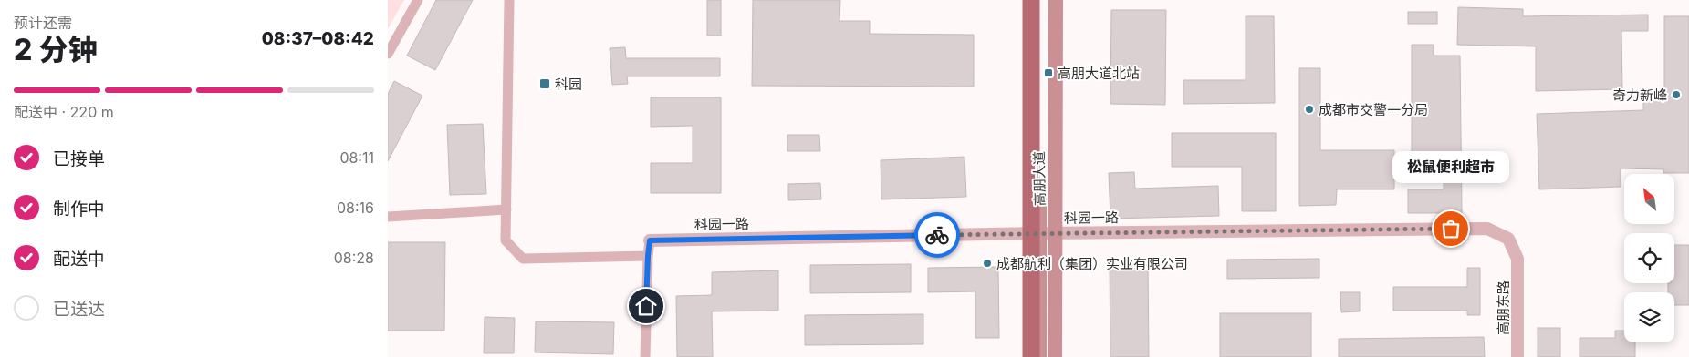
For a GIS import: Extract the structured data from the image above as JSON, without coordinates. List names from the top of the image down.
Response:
{
  "streets": {
    "main road": ["高朋大道"],
    "street": ["科园一路", "高朋东路"]
  },
  "crossings": [
    ["高朋大道", "科园一路"],
    ["科园一路", "高朋东路"]
  ],
  "places": {
    "transit": ["高朋大道北站", "科园"],
    "other": [
      "奇力新峰",
      "成都市交警一分局",
      "松鼠便利超市",
      "成都航利（集团）实业有限公司"
    ]
  },
  "north": "top left",
  "page": {
    "heading": ["2 分钟", "预计还需", "08:37–08:42"],
    "bar": "配送中 · 220 m",
    "list": [
      ["已接单", "08:11"],
      ["制作中", "08:16"],
      ["配送中", "08:28"],
      "已送达"
    ],
    "bubble": "松鼠便利超市"
  }
}
